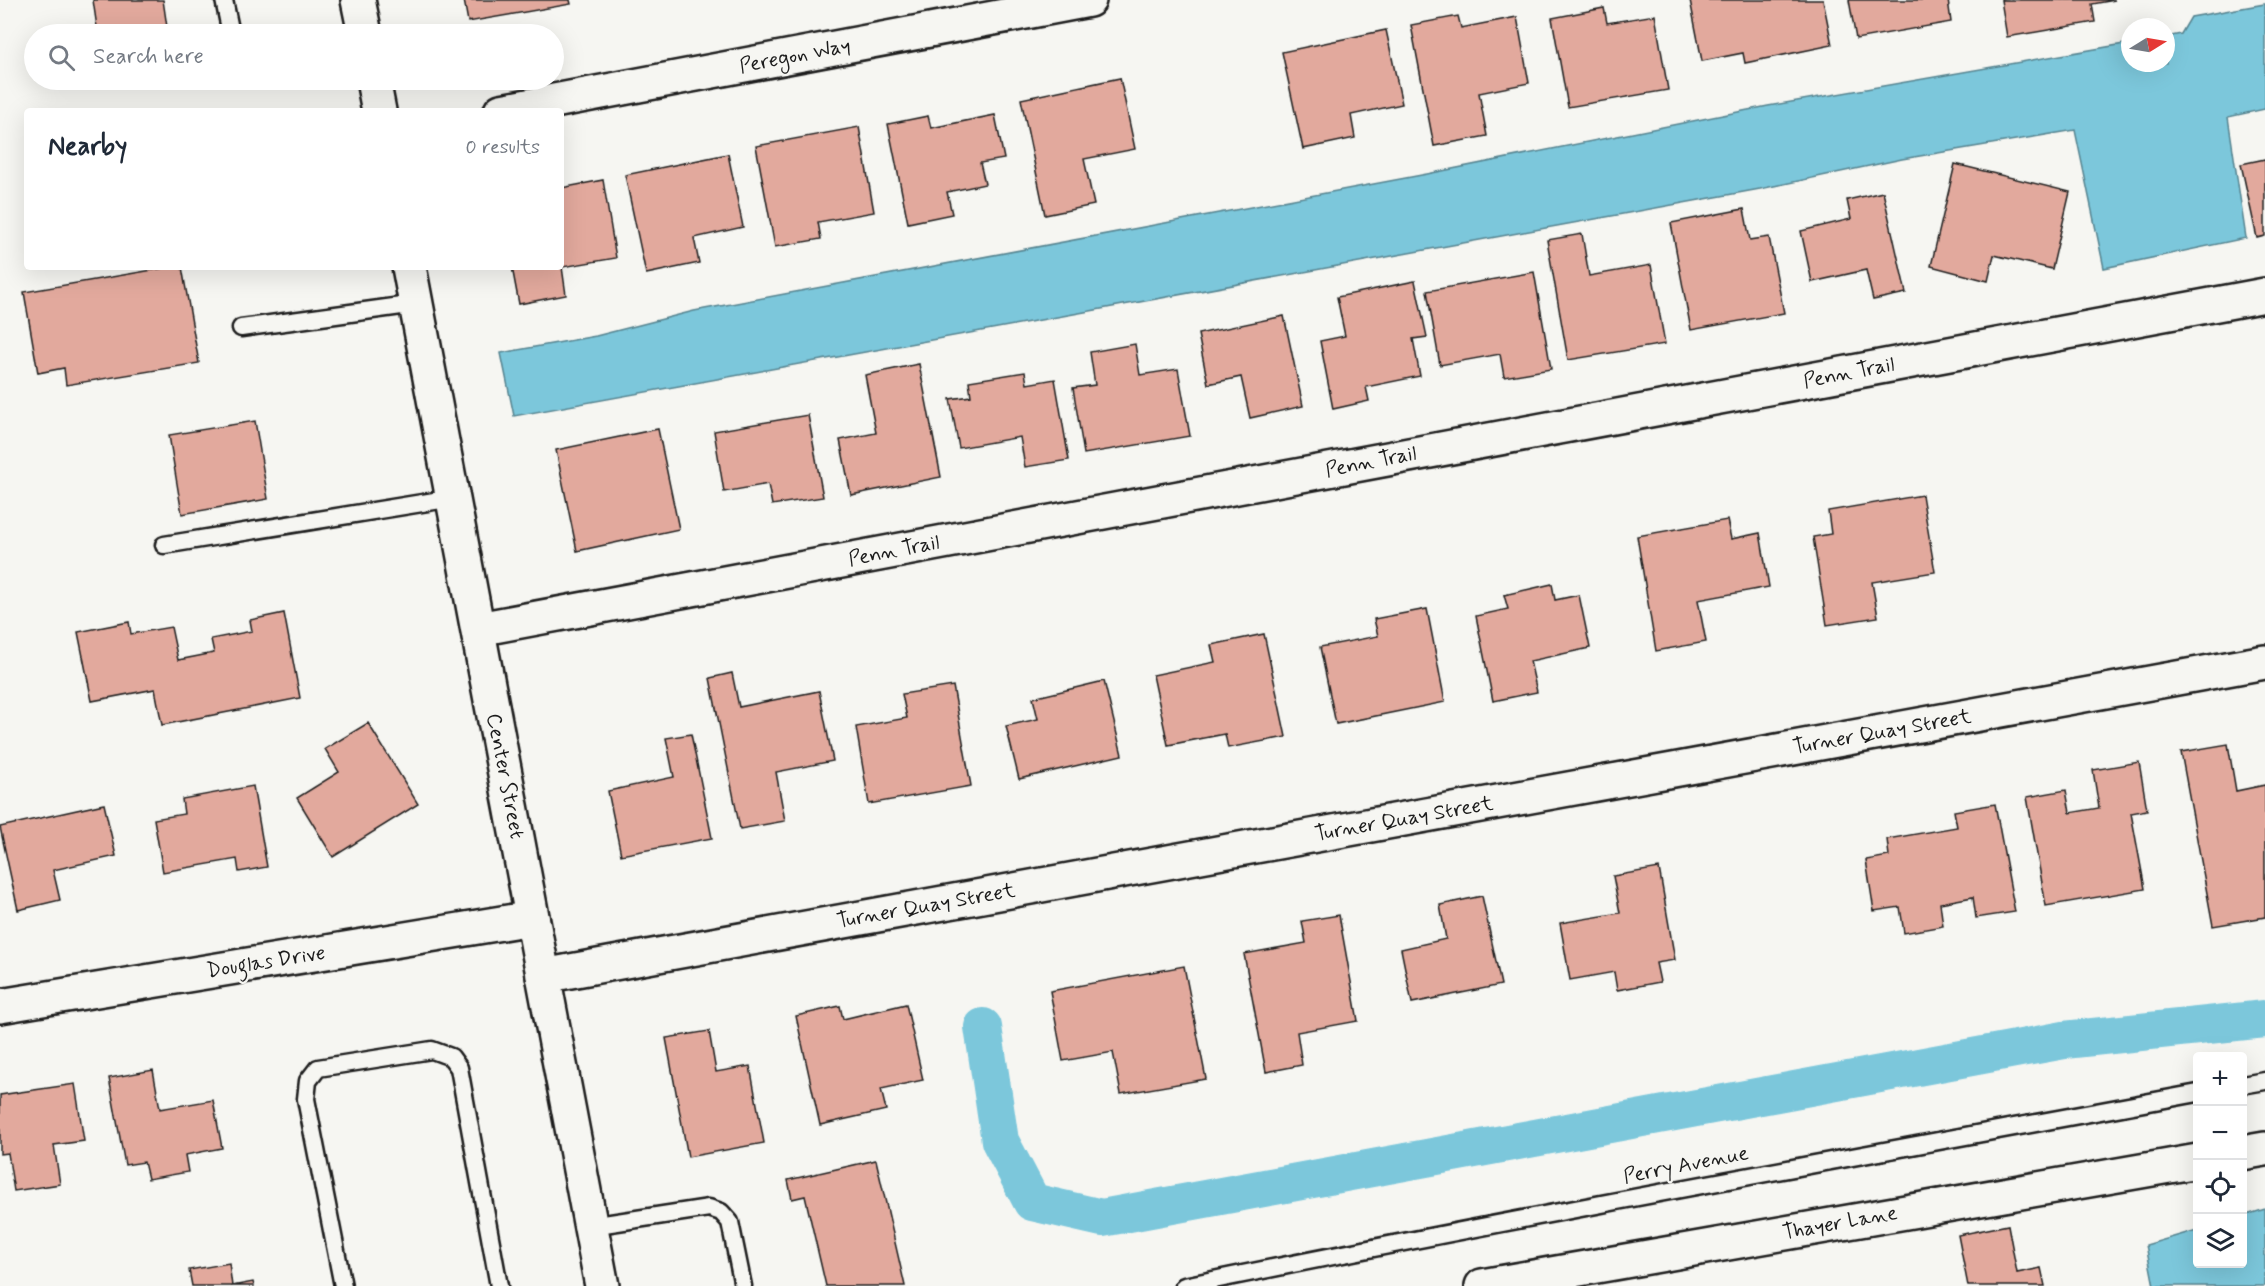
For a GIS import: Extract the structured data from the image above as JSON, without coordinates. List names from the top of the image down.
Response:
{
  "streets": {
    "street": [
      "Peregon Way",
      "Penn Trail",
      "Turner Quay Street",
      "Center Street",
      "Douglas Drive",
      "Thayer Lane"
    ],
    "lane": ["Perry Avenue"]
  },
  "crossings": [
    ["Penn Trail", "Center Street"],
    ["Turner Quay Street", "Center Street"],
    ["Center Street", "Douglas Drive"]
  ],
  "north": "right",
  "page": {
    "search": "Search here",
    "heading": ["Nearby", "0 results"],
    "map_buttons": ["+", "−"]
  }
}
